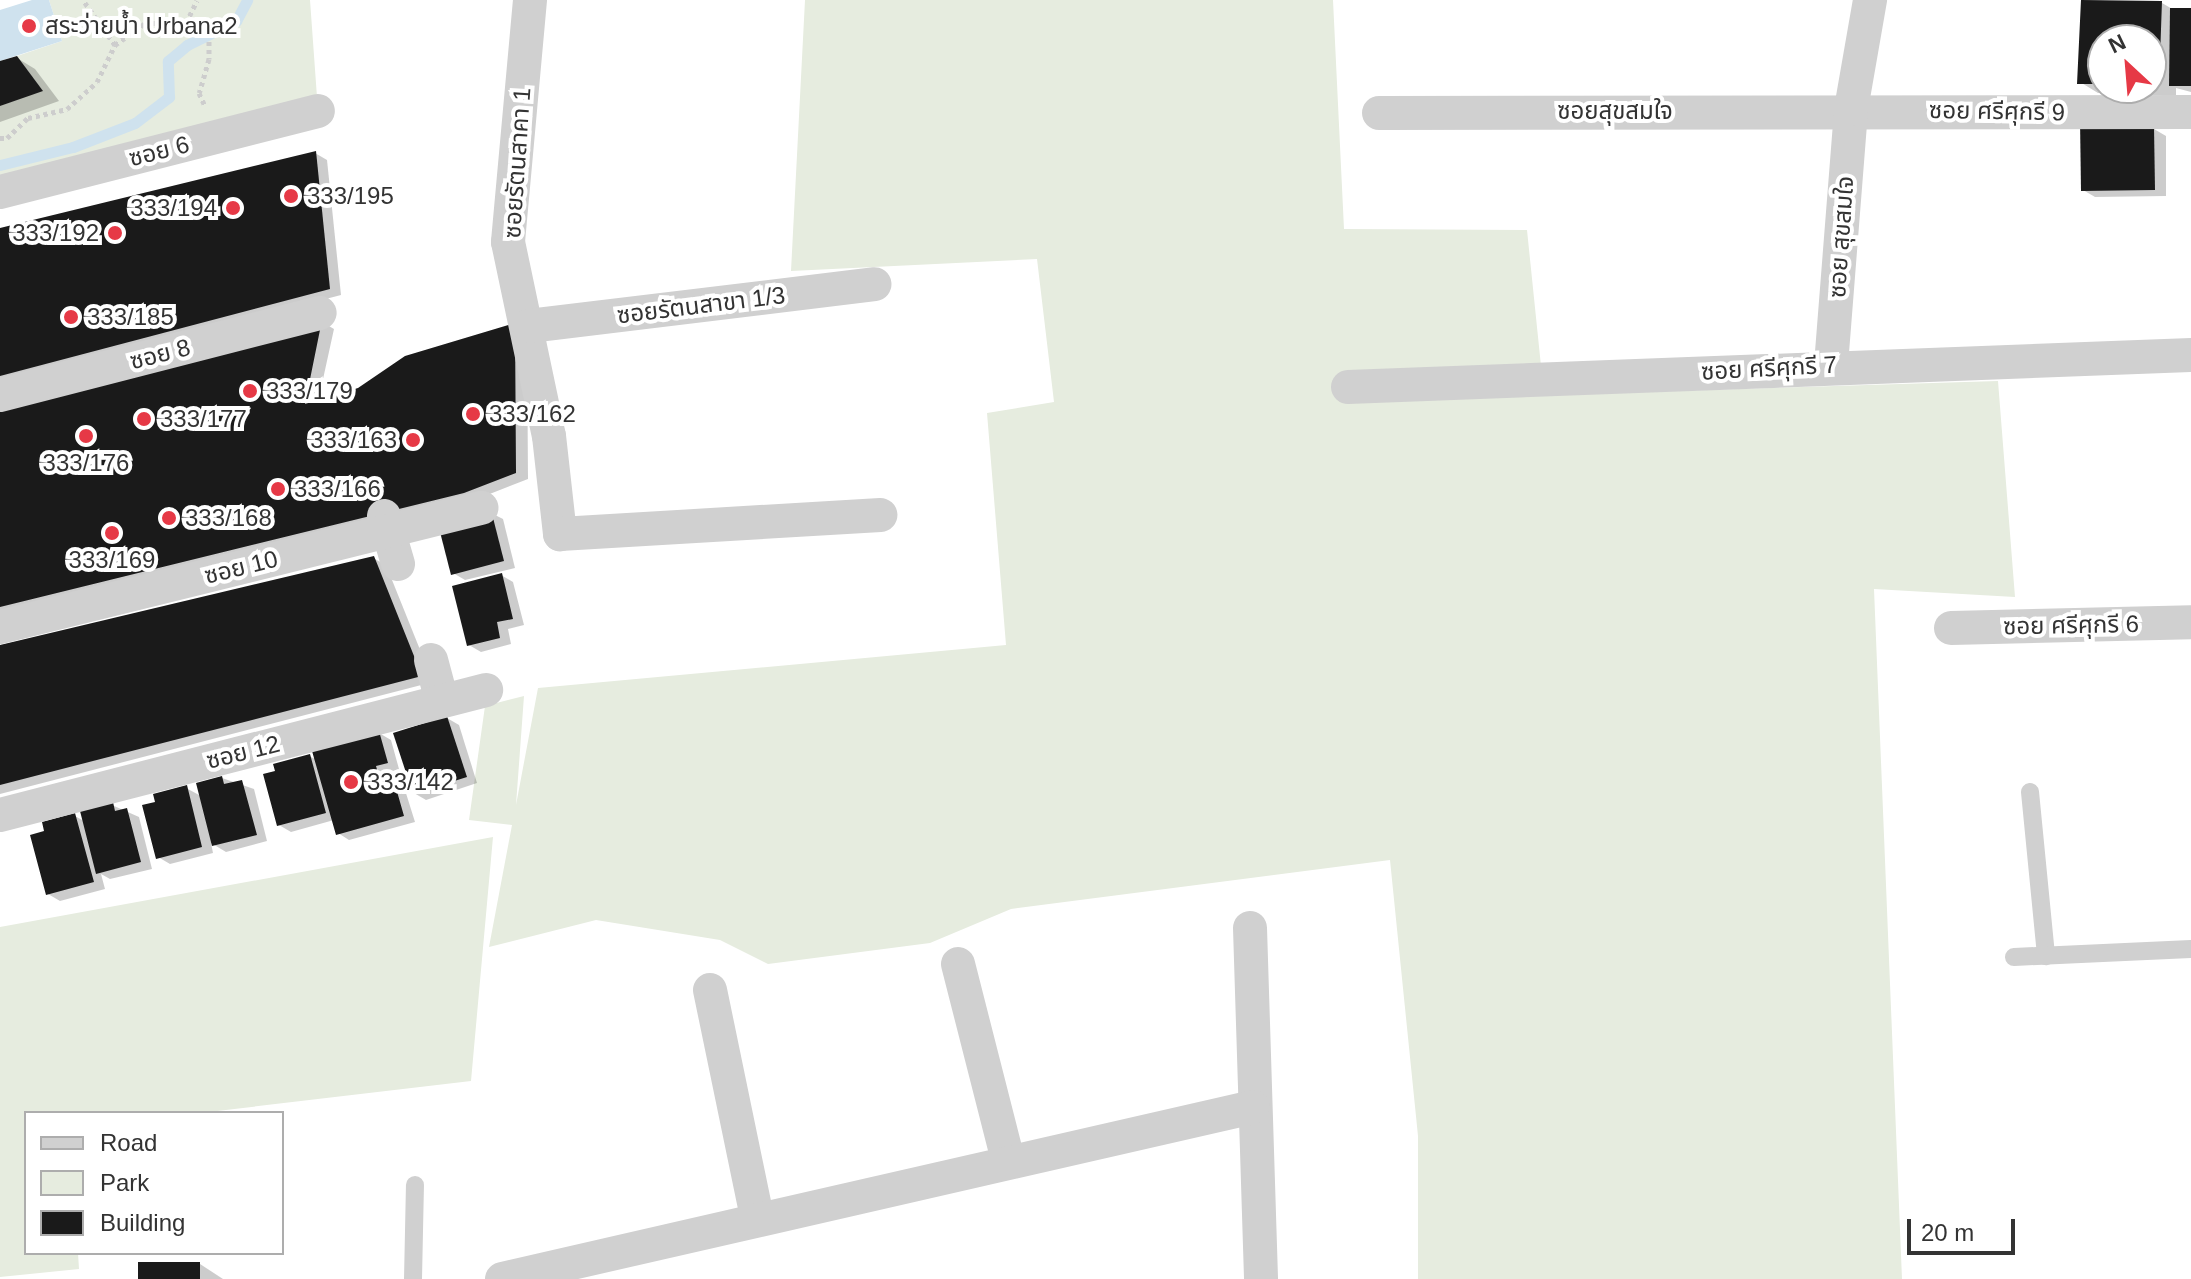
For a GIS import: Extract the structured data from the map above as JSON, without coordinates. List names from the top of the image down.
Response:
{
  "streets": {
    "street": [
      "ซอยสุขสมใจ",
      "ซอย ศรีศุกรี 9",
      "ซอย 6",
      "ซอยรัตนสาคา 1",
      "ซอย สุขสมใจ",
      "ซอยรัตนสาขา 1/3",
      "ซอย 8",
      "ซอย ศรีศุกรี 7",
      "ซอย 10",
      "ซอย ศรีศุกรี 6",
      "ซอย 12"
    ]
  },
  "crossings": [
    ["ซอยสุขสมใจ", "ซอย ศรีศุกรี 9"],
    ["ซอยสุขสมใจ", "ซอย สุขสมใจ"],
    ["ซอย ศรีศุกรี 9", "ซอย สุขสมใจ"],
    ["ซอยรัตนสาคา 1", "ซอยรัตนสาขา 1/3"],
    ["ซอย สุขสมใจ", "ซอย ศรีศุกรี 7"]
  ],
  "places": [
    "สระว่ายน้ำ Urbana2",
    "333/195",
    "333/194",
    "333/192",
    "333/185",
    "333/179",
    "333/162",
    "333/177",
    "333/176",
    "333/163",
    "333/166",
    "333/168",
    "333/169",
    "333/142"
  ],
  "legend": ["Road", "Park", "Building"],
  "scale_bar": "20 m",
  "north": "top left"
}
